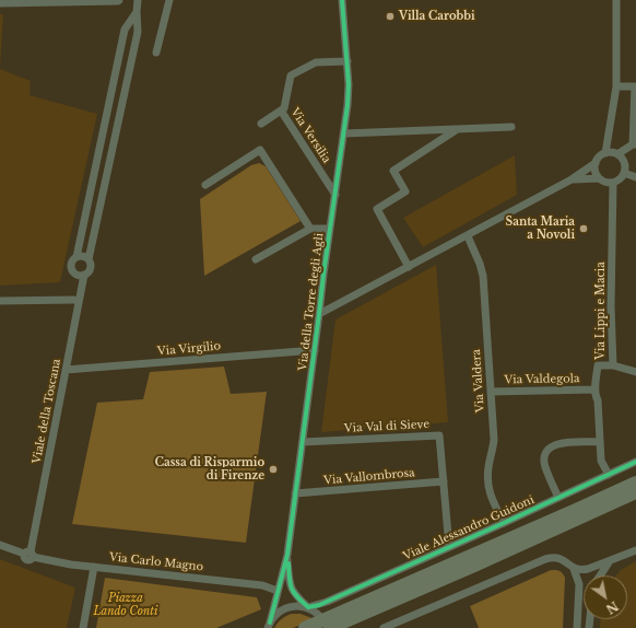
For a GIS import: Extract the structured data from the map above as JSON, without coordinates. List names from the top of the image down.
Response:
{
  "streets": {
    "street": [
      "Via Versilia",
      "Via della Torre degli Agli",
      "Via Lippi e Macia",
      "Via Virgilio",
      "Via Valdegola",
      "Via Valdera",
      "Viale della Toscana",
      "Via Val di Sieve",
      "Via Vallombrosa",
      "Viale Alessandro Guidoni",
      "Via Carlo Magno"
    ]
  },
  "crossings": [
    ["Via Versilia", "Via della Torre degli Agli"],
    ["Via della Torre degli Agli", "Via Virgilio"],
    ["Via della Torre degli Agli", "Via Val di Sieve"],
    ["Via della Torre degli Agli", "Via Vallombrosa"],
    ["Via della Torre degli Agli", "Viale Alessandro Guidoni"],
    ["Via della Torre degli Agli", "Via Carlo Magno"],
    ["Via Lippi e Macia", "Via Valdegola"],
    ["Via Lippi e Macia", "Viale Alessandro Guidoni"],
    ["Via Virgilio", "Viale della Toscana"],
    ["Via Valdegola", "Via Valdera"],
    ["Via Valdera", "Viale Alessandro Guidoni"],
    ["Viale della Toscana", "Via Carlo Magno"],
    ["Via Val di Sieve", "Via Vallombrosa"],
    ["Via Val di Sieve", "Viale Alessandro Guidoni"]
  ],
  "parks": ["Piazza Lando Conti"],
  "places": ["Villa Carobbi", "Santa Maria a Novoli", "Cassa di Risparmio di Firenze"],
  "north": "bottom right"
}
